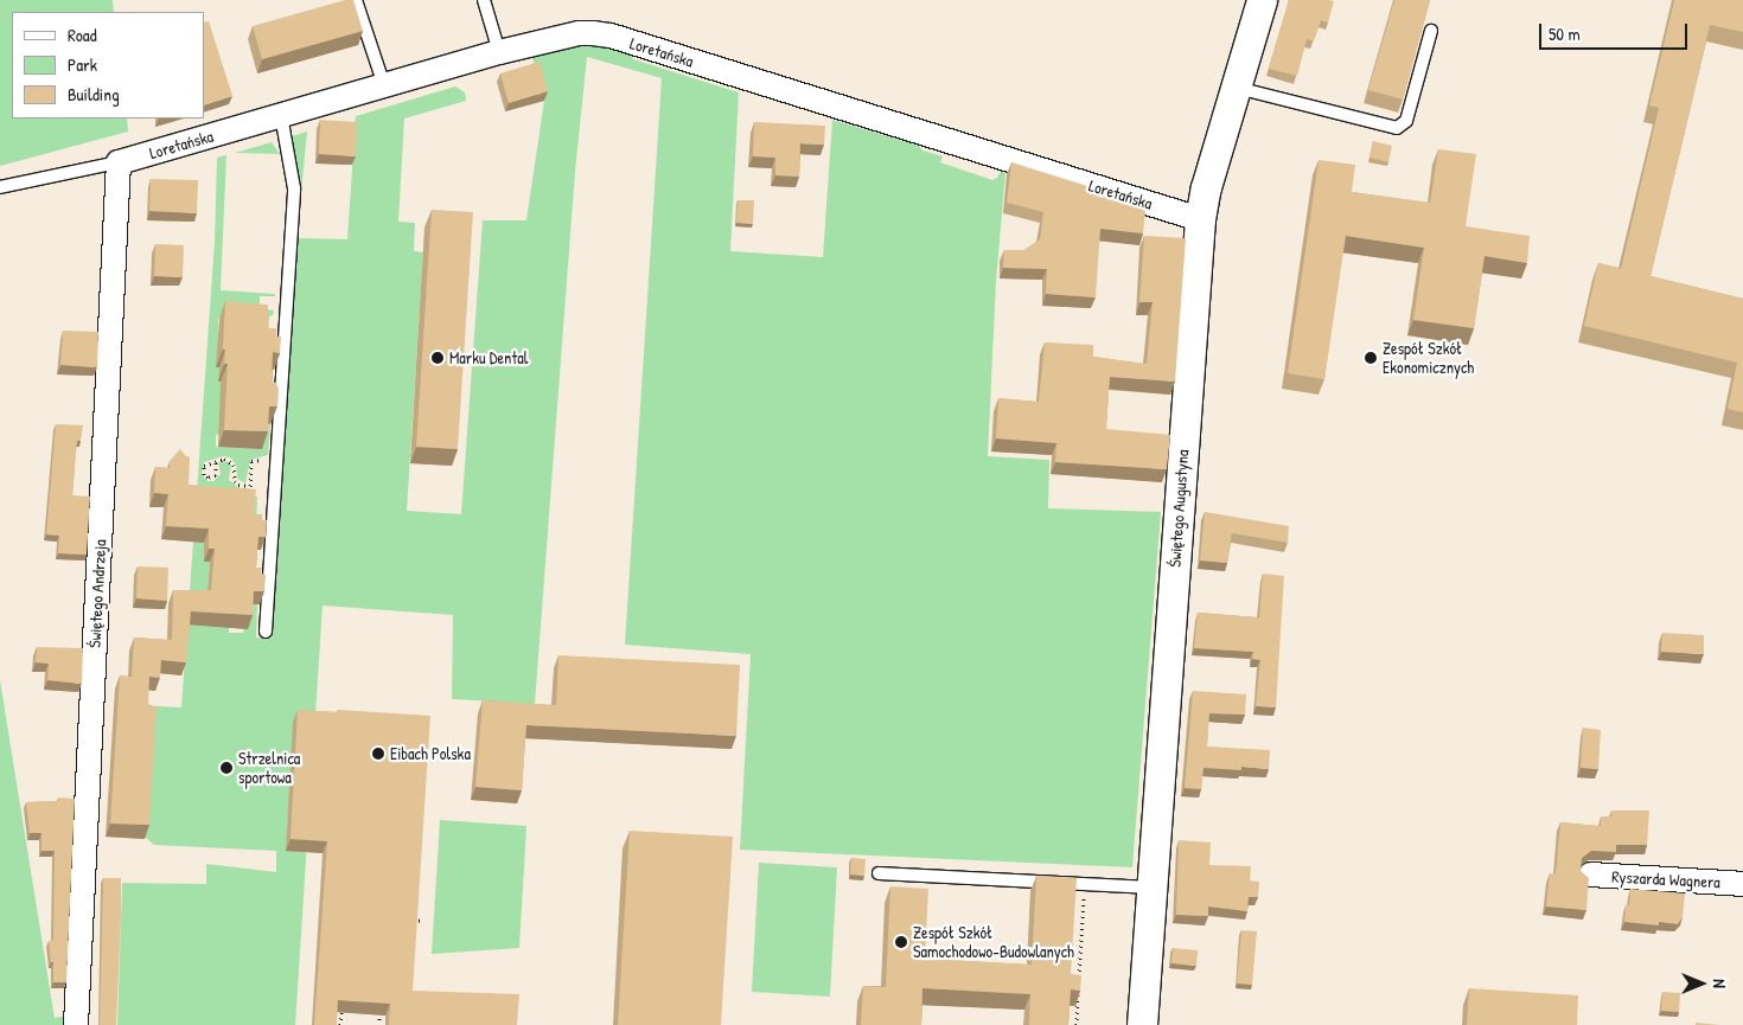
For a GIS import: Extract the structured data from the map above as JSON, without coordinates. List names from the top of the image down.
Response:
{
  "streets": {
    "street": [
      "Loretańska",
      "Świętego Augustyna",
      "Świętego Andrzeja",
      "Ryszarda Wagnera"
    ]
  },
  "crossings": [
    ["Loretańska", "Świętego Augustyna"],
    ["Loretańska", "Świętego Andrzeja"]
  ],
  "places": [
    "Marku Dental",
    "Zespół Szkół Ekonomicznych",
    "Eibach Polska",
    "Strzelnica sportowa",
    "Zespół Szkół Samochodowo-Budowlanych"
  ],
  "legend": ["Road", "Park", "Building"],
  "scale_bar": "50 m",
  "north": "right"
}
